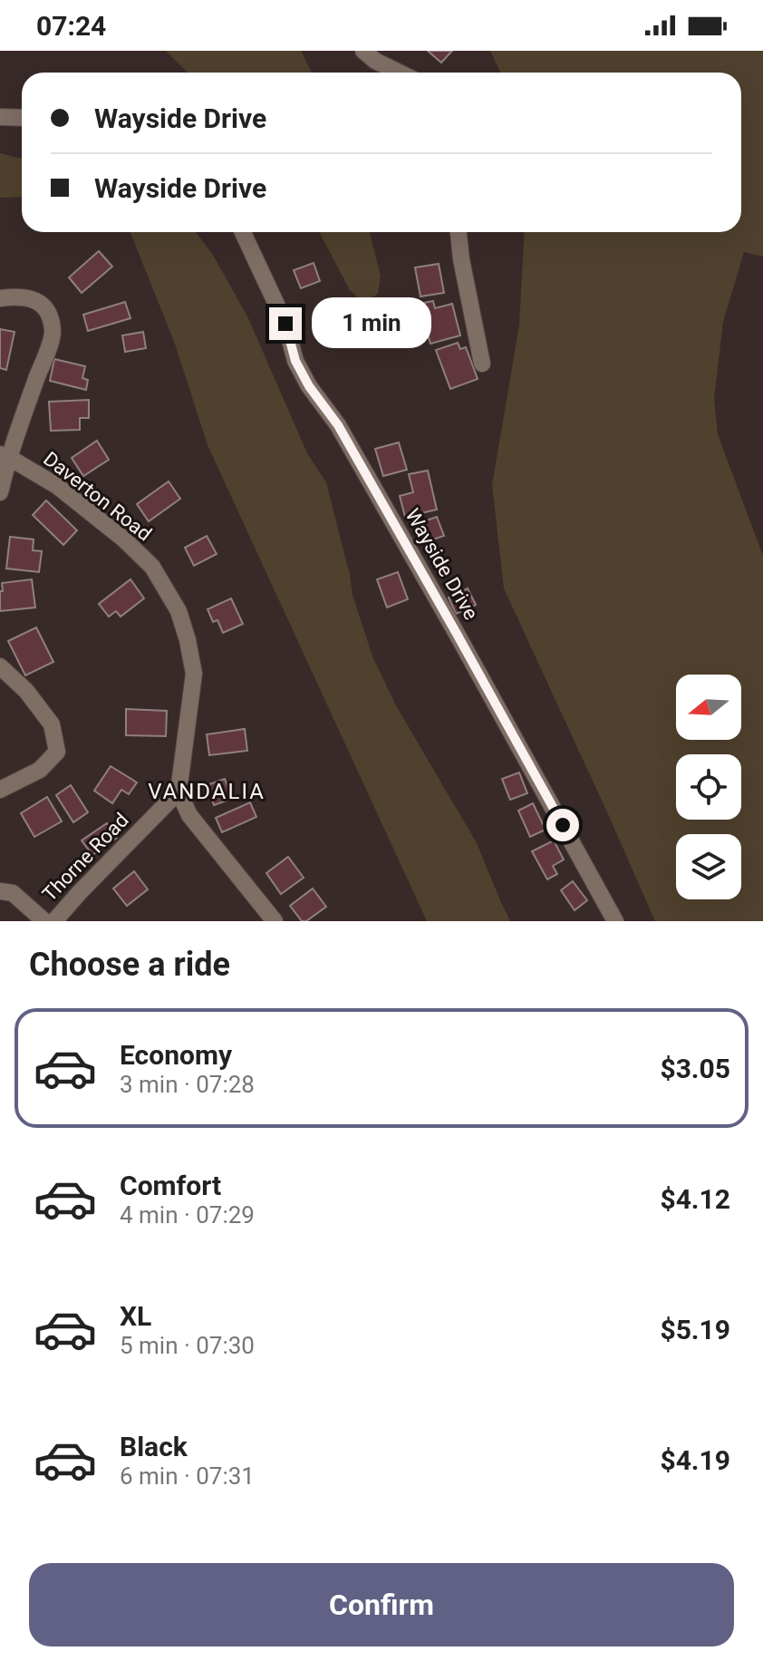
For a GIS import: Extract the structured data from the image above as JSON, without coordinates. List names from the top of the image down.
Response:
{
  "streets": {
    "street": ["Daverton Road", "Wayside Drive", "Thorne Road"]
  },
  "crossings": [
    ["Daverton Road", "Thorne Road"]
  ],
  "districts": ["VANDALIA"],
  "north": "left",
  "page": {
    "status": "07:24",
    "banner": ["Wayside Drive", "Wayside Drive"],
    "bubble": "1 min",
    "heading": "Choose a ride",
    "list": [
      {
        "name": "Economy",
        "note": "3 min · 07:28",
        "value": "$3.05"
      },
      {
        "name": "Comfort",
        "note": "4 min · 07:29",
        "value": "$4.12"
      },
      {
        "name": "XL",
        "note": "5 min · 07:30",
        "value": "$5.19"
      },
      {
        "name": "Black",
        "note": "6 min · 07:31",
        "value": "$4.19"
      }
    ],
    "buttons": "Confirm"
  }
}
